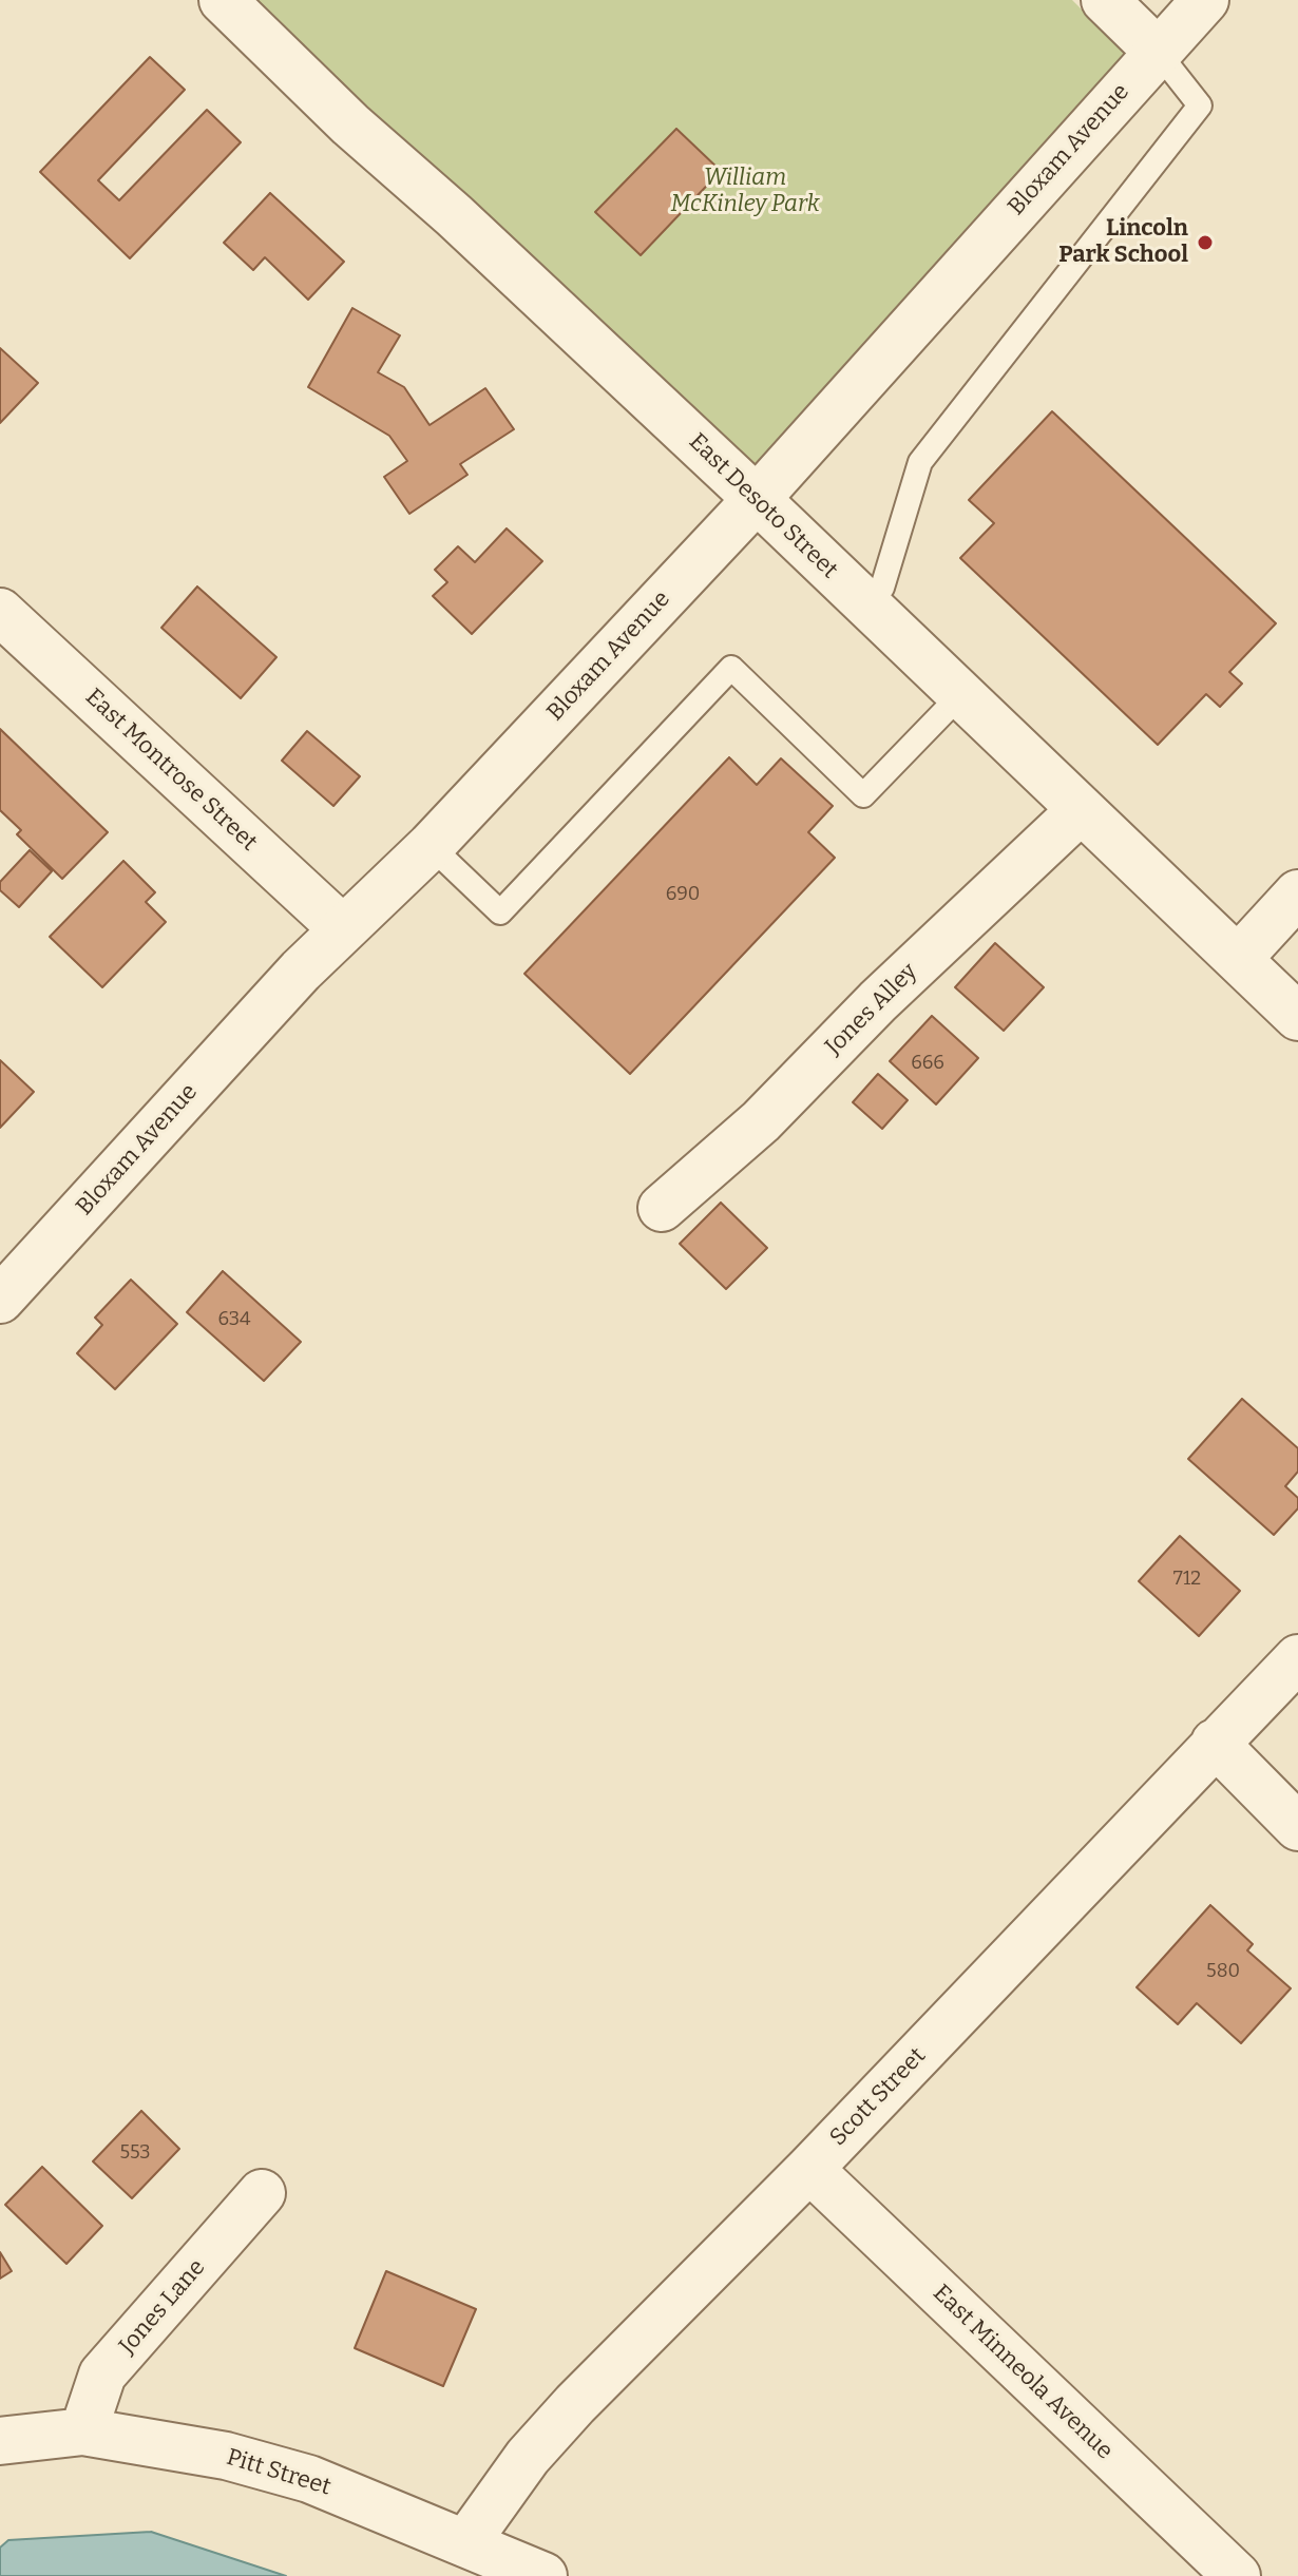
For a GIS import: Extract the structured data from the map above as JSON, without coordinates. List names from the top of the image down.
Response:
{
  "streets": {
    "street": [
      "Bloxam Avenue",
      "East Desoto Street",
      "East Montrose Street",
      "Jones Alley",
      "Scott Street",
      "Jones Lane",
      "East Minneola Avenue",
      "Pitt Street"
    ]
  },
  "crossings": [
    ["Bloxam Avenue", "East Desoto Street"],
    ["Bloxam Avenue", "East Montrose Street"],
    ["East Desoto Street", "Jones Alley"],
    ["Scott Street", "East Minneola Avenue"],
    ["Scott Street", "Pitt Street"],
    ["Jones Lane", "Pitt Street"]
  ],
  "parks": ["William McKinley Park"],
  "places": ["Lincoln Park School"],
  "house_numbers": [
    "690",
    "666",
    "634",
    "712",
    "580",
    "553"
  ]
}
